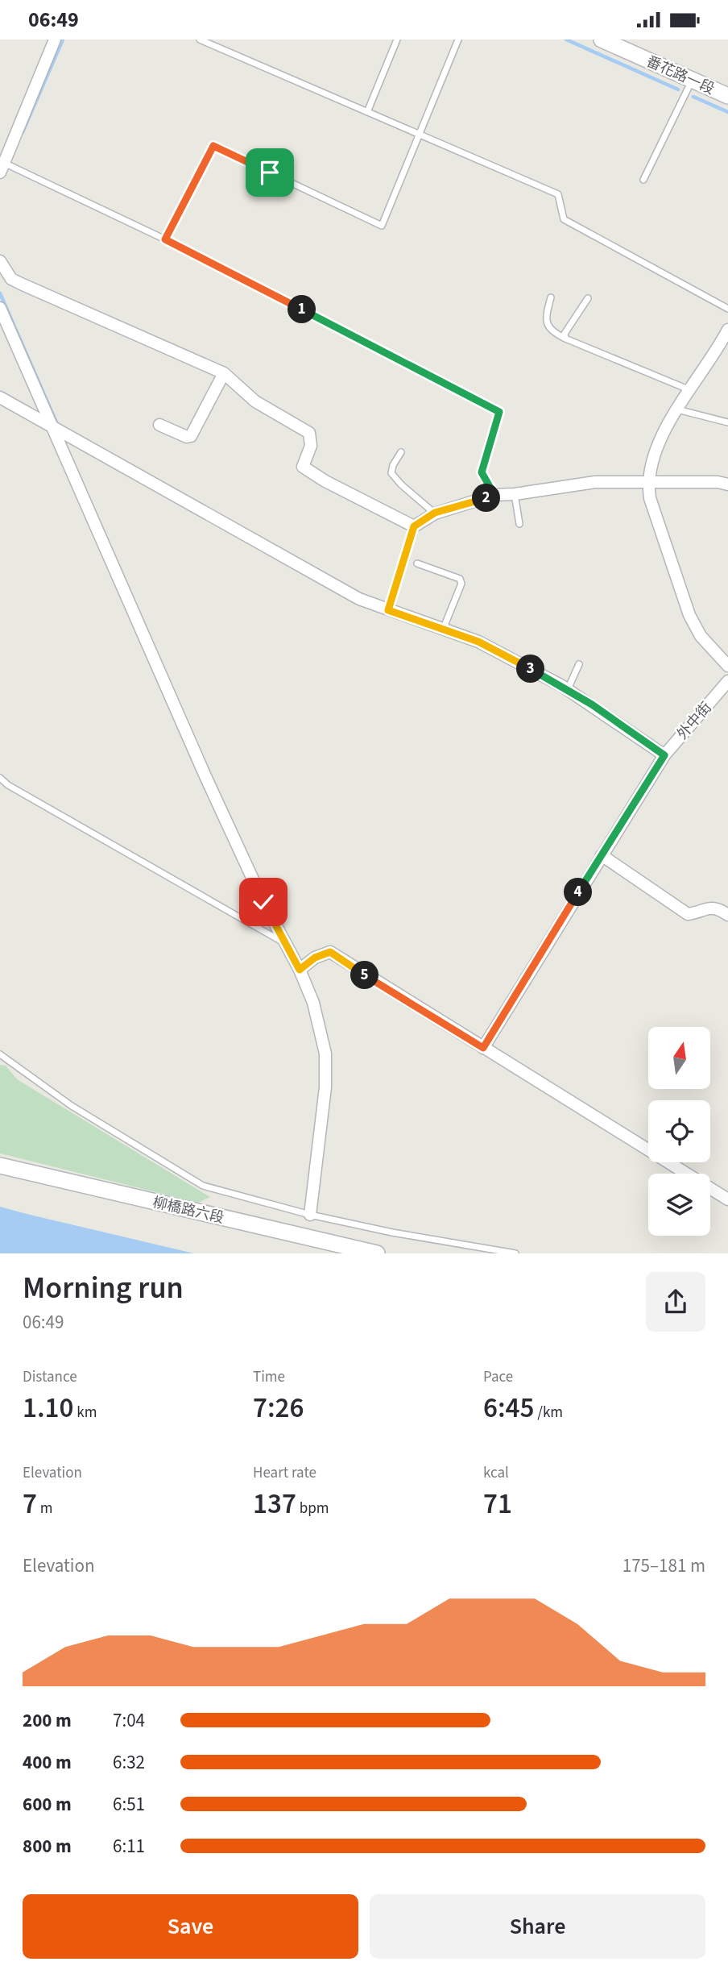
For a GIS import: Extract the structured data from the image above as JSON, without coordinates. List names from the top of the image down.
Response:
{
  "streets": {
    "main road": ["番花路一段", "柳橋路六段"],
    "street": ["外中街"]
  },
  "north": "top",
  "page": {
    "status": "06:49",
    "pins": [
      "1",
      "2",
      "3",
      "4",
      "5"
    ],
    "heading": ["Morning run", "06:49"],
    "stats": [
      ["Distance", "1.10 km"],
      ["Time", "7:26"],
      ["Pace", "6:45 /km"],
      ["Elevation", "7 m"],
      ["Heart rate", "137 bpm"],
      ["kcal", "71"]
    ],
    "chart": ["Elevation", "175–181 m"],
    "list": [
      {
        "name": "200 m",
        "note": "7:04"
      },
      {
        "name": "400 m",
        "note": "6:32"
      },
      {
        "name": "600 m",
        "note": "6:51"
      },
      {
        "name": "800 m",
        "note": "6:11"
      }
    ],
    "buttons": ["Save", "Share"]
  }
}
